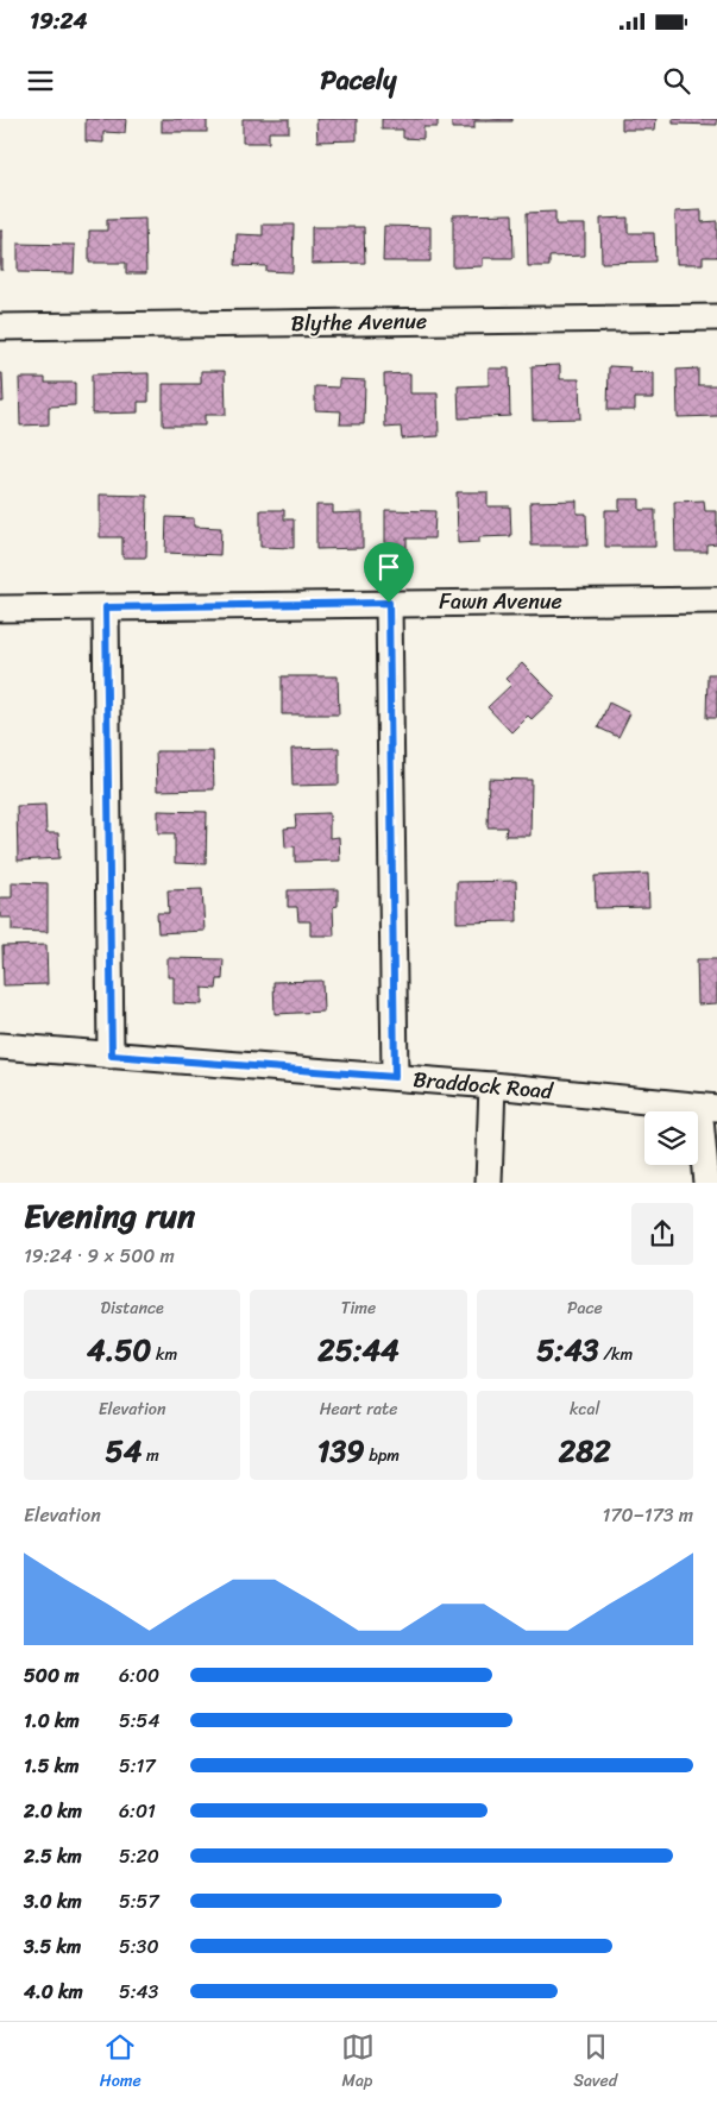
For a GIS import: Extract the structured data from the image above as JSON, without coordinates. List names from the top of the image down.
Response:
{
  "streets": {
    "street": ["Blythe Avenue", "Fawn Avenue", "Braddock Road"]
  },
  "page": {
    "status": "19:24",
    "header": "Pacely",
    "heading": ["Evening run", "19:24 · 9 × 500 m"],
    "stats": [
      ["Distance", "4.50 km"],
      ["Time", "25:44"],
      ["Pace", "5:43 /km"],
      ["Elevation", "54 m"],
      ["Heart rate", "139 bpm"],
      ["kcal", "282"]
    ],
    "chart": ["Elevation", "170–173 m"],
    "list": [
      {
        "name": "500 m",
        "note": "6:00"
      },
      {
        "name": "1.0 km",
        "note": "5:54"
      },
      {
        "name": "1.5 km",
        "note": "5:17"
      },
      {
        "name": "2.0 km",
        "note": "6:01"
      },
      {
        "name": "2.5 km",
        "note": "5:20"
      },
      {
        "name": "3.0 km",
        "note": "5:57"
      },
      {
        "name": "3.5 km",
        "note": "5:30"
      },
      {
        "name": "4.0 km",
        "note": "5:43"
      }
    ],
    "tabs": ["Home", "Map", "Saved"]
  }
}
